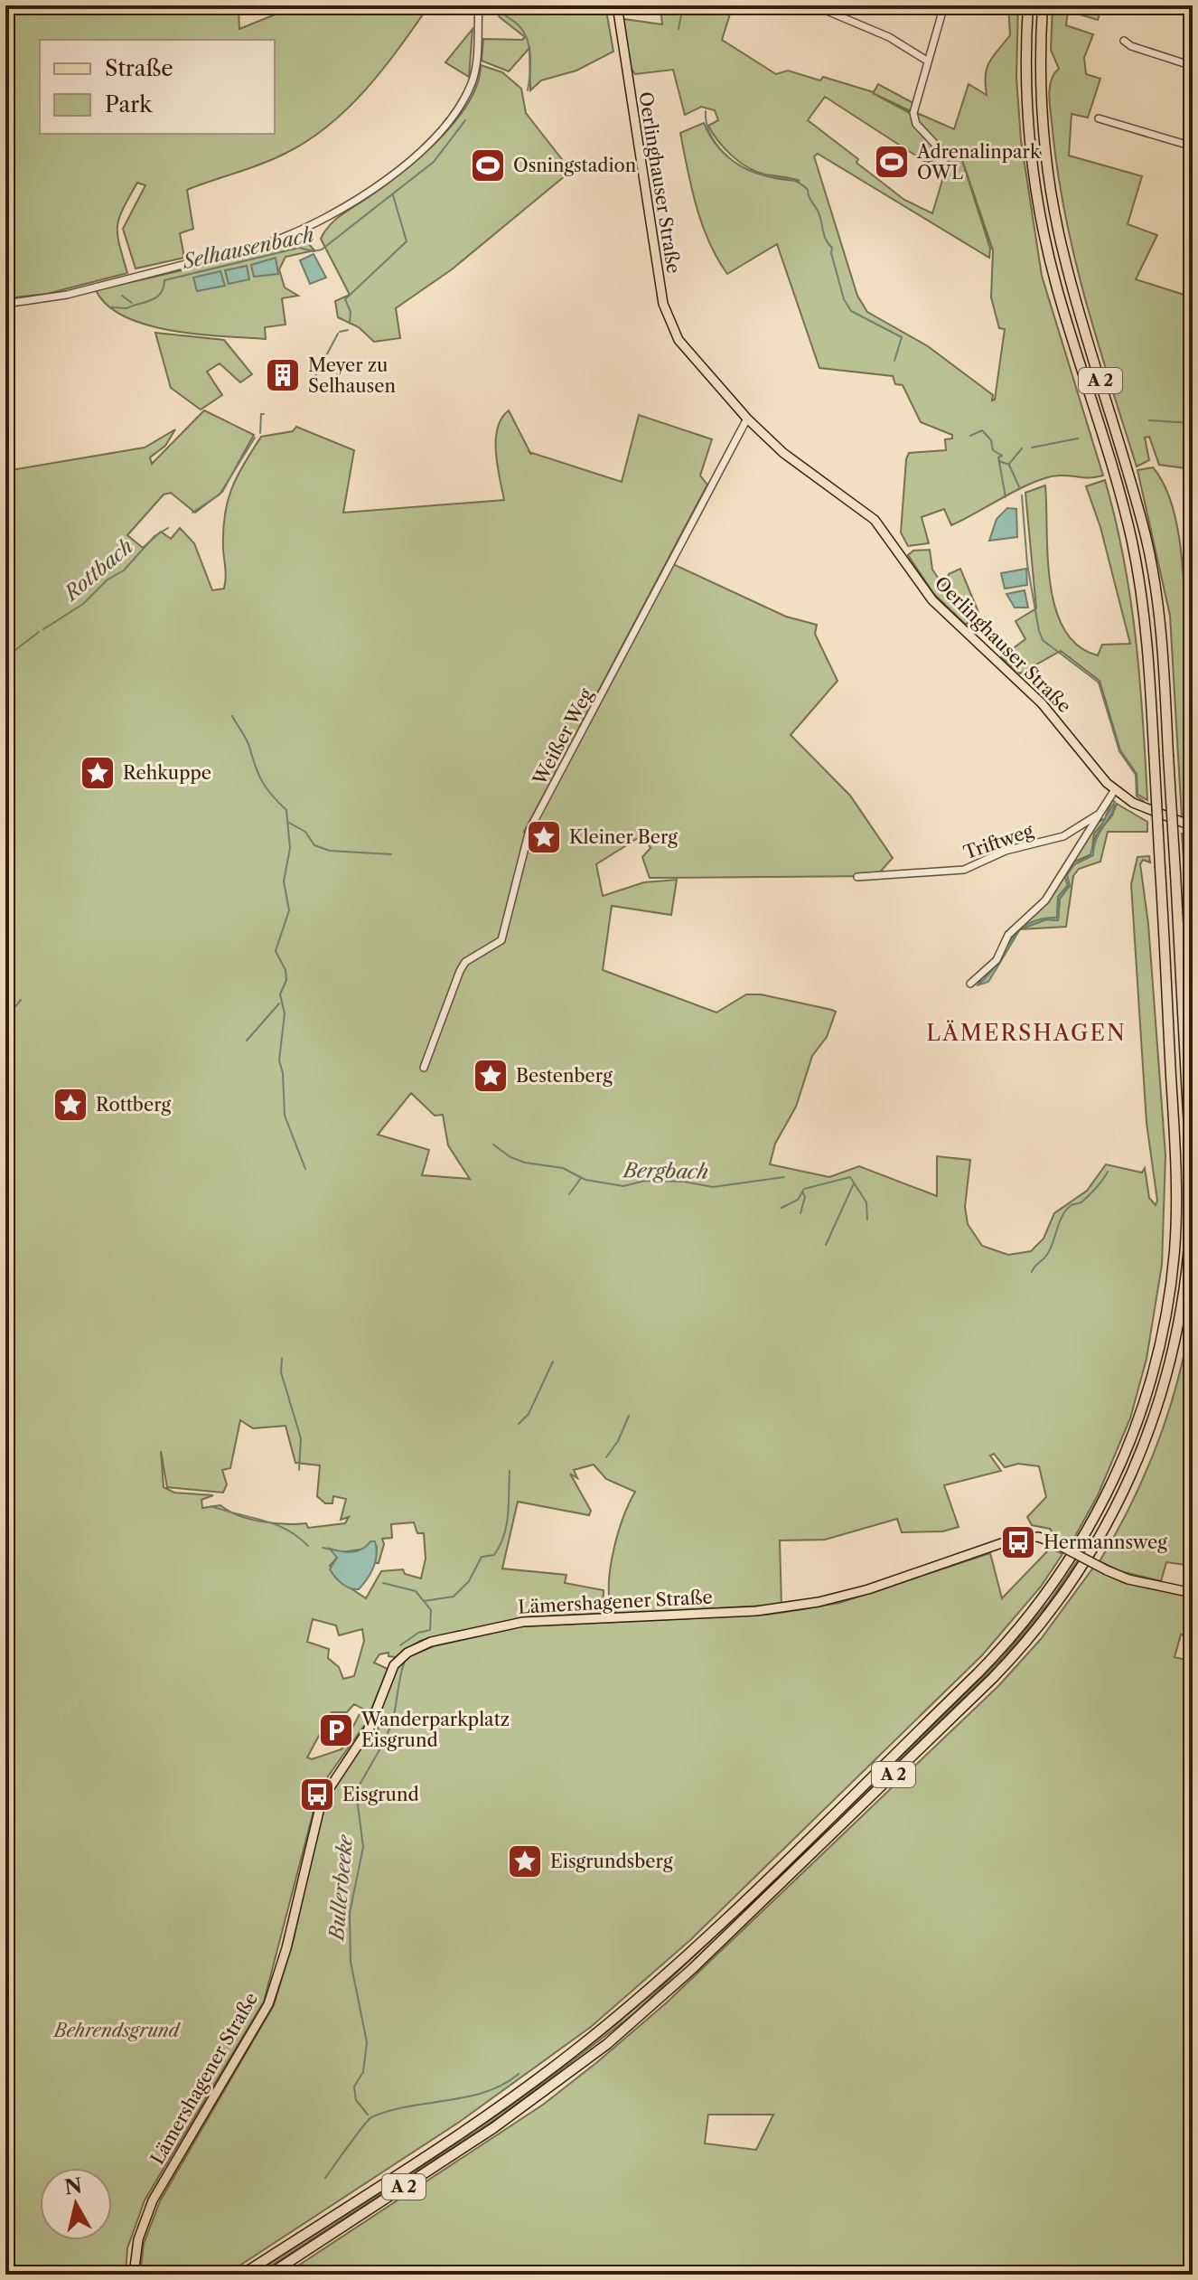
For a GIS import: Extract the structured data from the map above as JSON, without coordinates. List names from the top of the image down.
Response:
{
  "streets": {
    "highway": ["A 2"],
    "main road": ["Oerlinghauser Straße", "Lämershagener Straße"],
    "street": ["Weißer Weg", "Triftweg"]
  },
  "crossings": [
    ["Oerlinghauser Straße", "Weißer Weg"],
    ["Oerlinghauser Straße", "Triftweg"]
  ],
  "districts": ["LÄMERSHAGEN"],
  "water": [
    "Selhausenbach",
    "Rottbach",
    "Bergbach",
    "Bullerbeeke"
  ],
  "parks": ["Behrendsgrund"],
  "places": {
    "sports": ["Adrenalinpark OWL", "Osningstadion"],
    "building": ["Meyer zu Selhausen"],
    "place": [
      "Rehkuppe",
      "Kleiner Berg",
      "Bestenberg",
      "Rottberg",
      "Eisgrundsberg"
    ],
    "bus stop": ["Hermannsweg", "Eisgrund"],
    "parking": ["Wanderparkplatz Eisgrund"]
  },
  "legend": ["Straße", "Park"],
  "north": "top"
}
